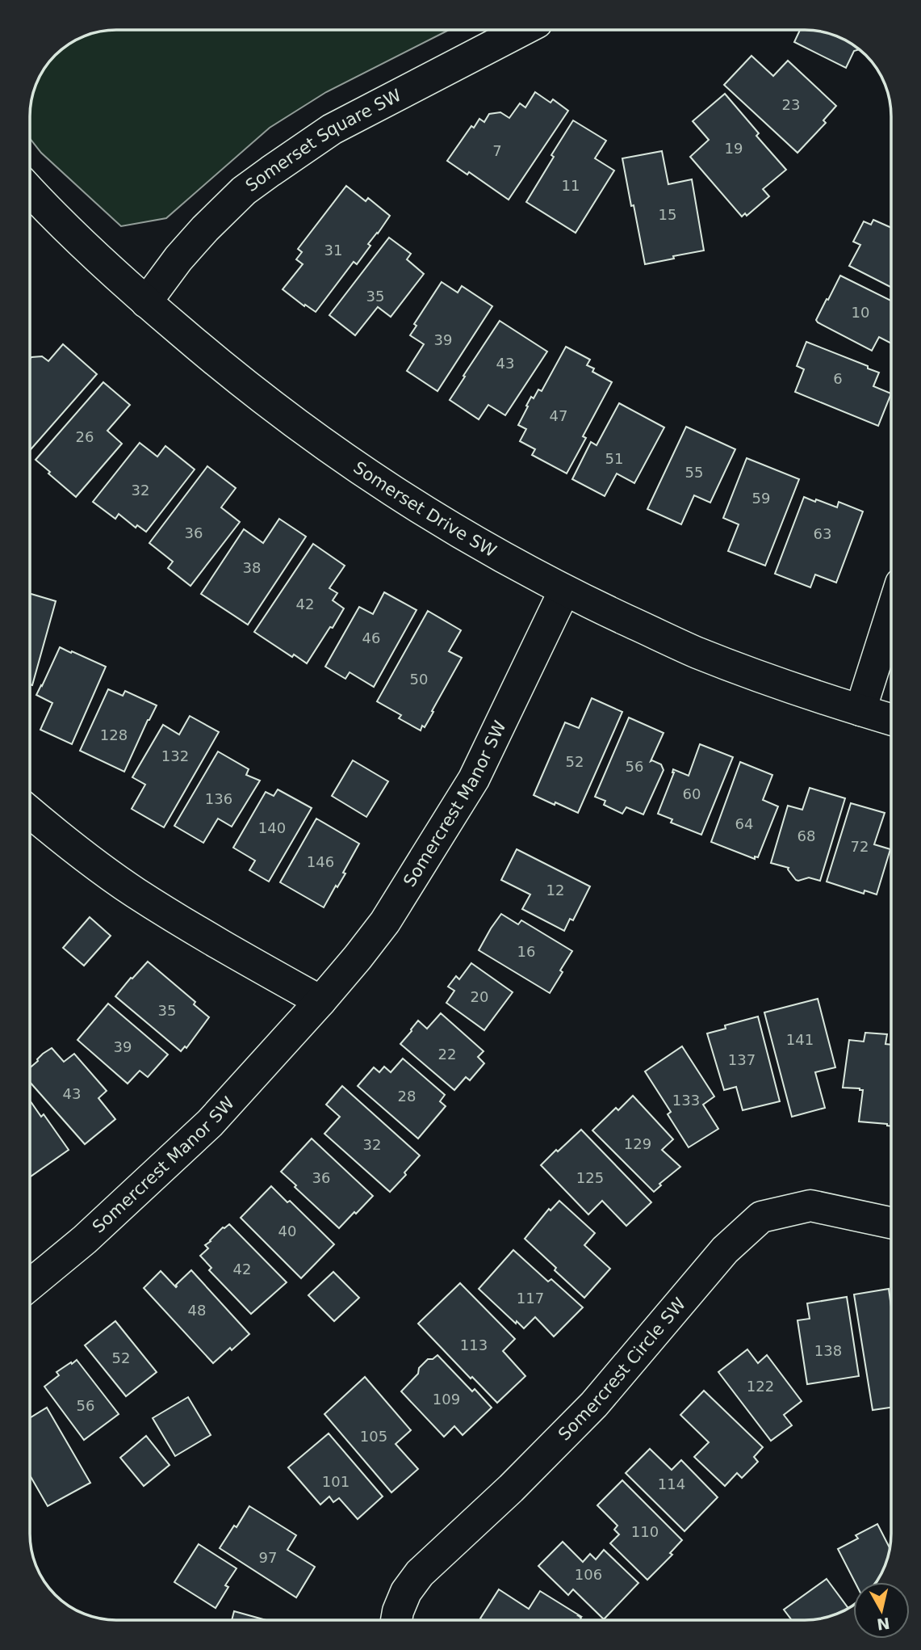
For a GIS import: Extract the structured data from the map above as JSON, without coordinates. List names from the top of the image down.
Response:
{
  "streets": {
    "street": [
      "Somerset Square SW",
      "Somerset Drive SW",
      "Somercrest Manor SW",
      "Somercrest Circle SW"
    ]
  },
  "crossings": [
    ["Somerset Square SW", "Somerset Drive SW"],
    ["Somerset Drive SW", "Somercrest Manor SW"]
  ],
  "house_numbers": [
    "23",
    "19",
    "7",
    "11",
    "15",
    "31",
    "35",
    "10",
    "39",
    "43",
    "6",
    "47",
    "26",
    "51",
    "55",
    "32",
    "59",
    "36",
    "63",
    "38",
    "42",
    "46",
    "50",
    "128",
    "132",
    "52",
    "56",
    "60",
    "136",
    "64",
    "140",
    "68",
    "72",
    "146",
    "12",
    "16",
    "20",
    "35",
    "141",
    "39",
    "22",
    "137",
    "43",
    "28",
    "133",
    "129",
    "32",
    "36",
    "125",
    "40",
    "42",
    "117",
    "48",
    "113",
    "138",
    "52",
    "122",
    "109",
    "56",
    "105",
    "101",
    "114",
    "110",
    "97",
    "106"
  ],
  "north": "bottom"
}
